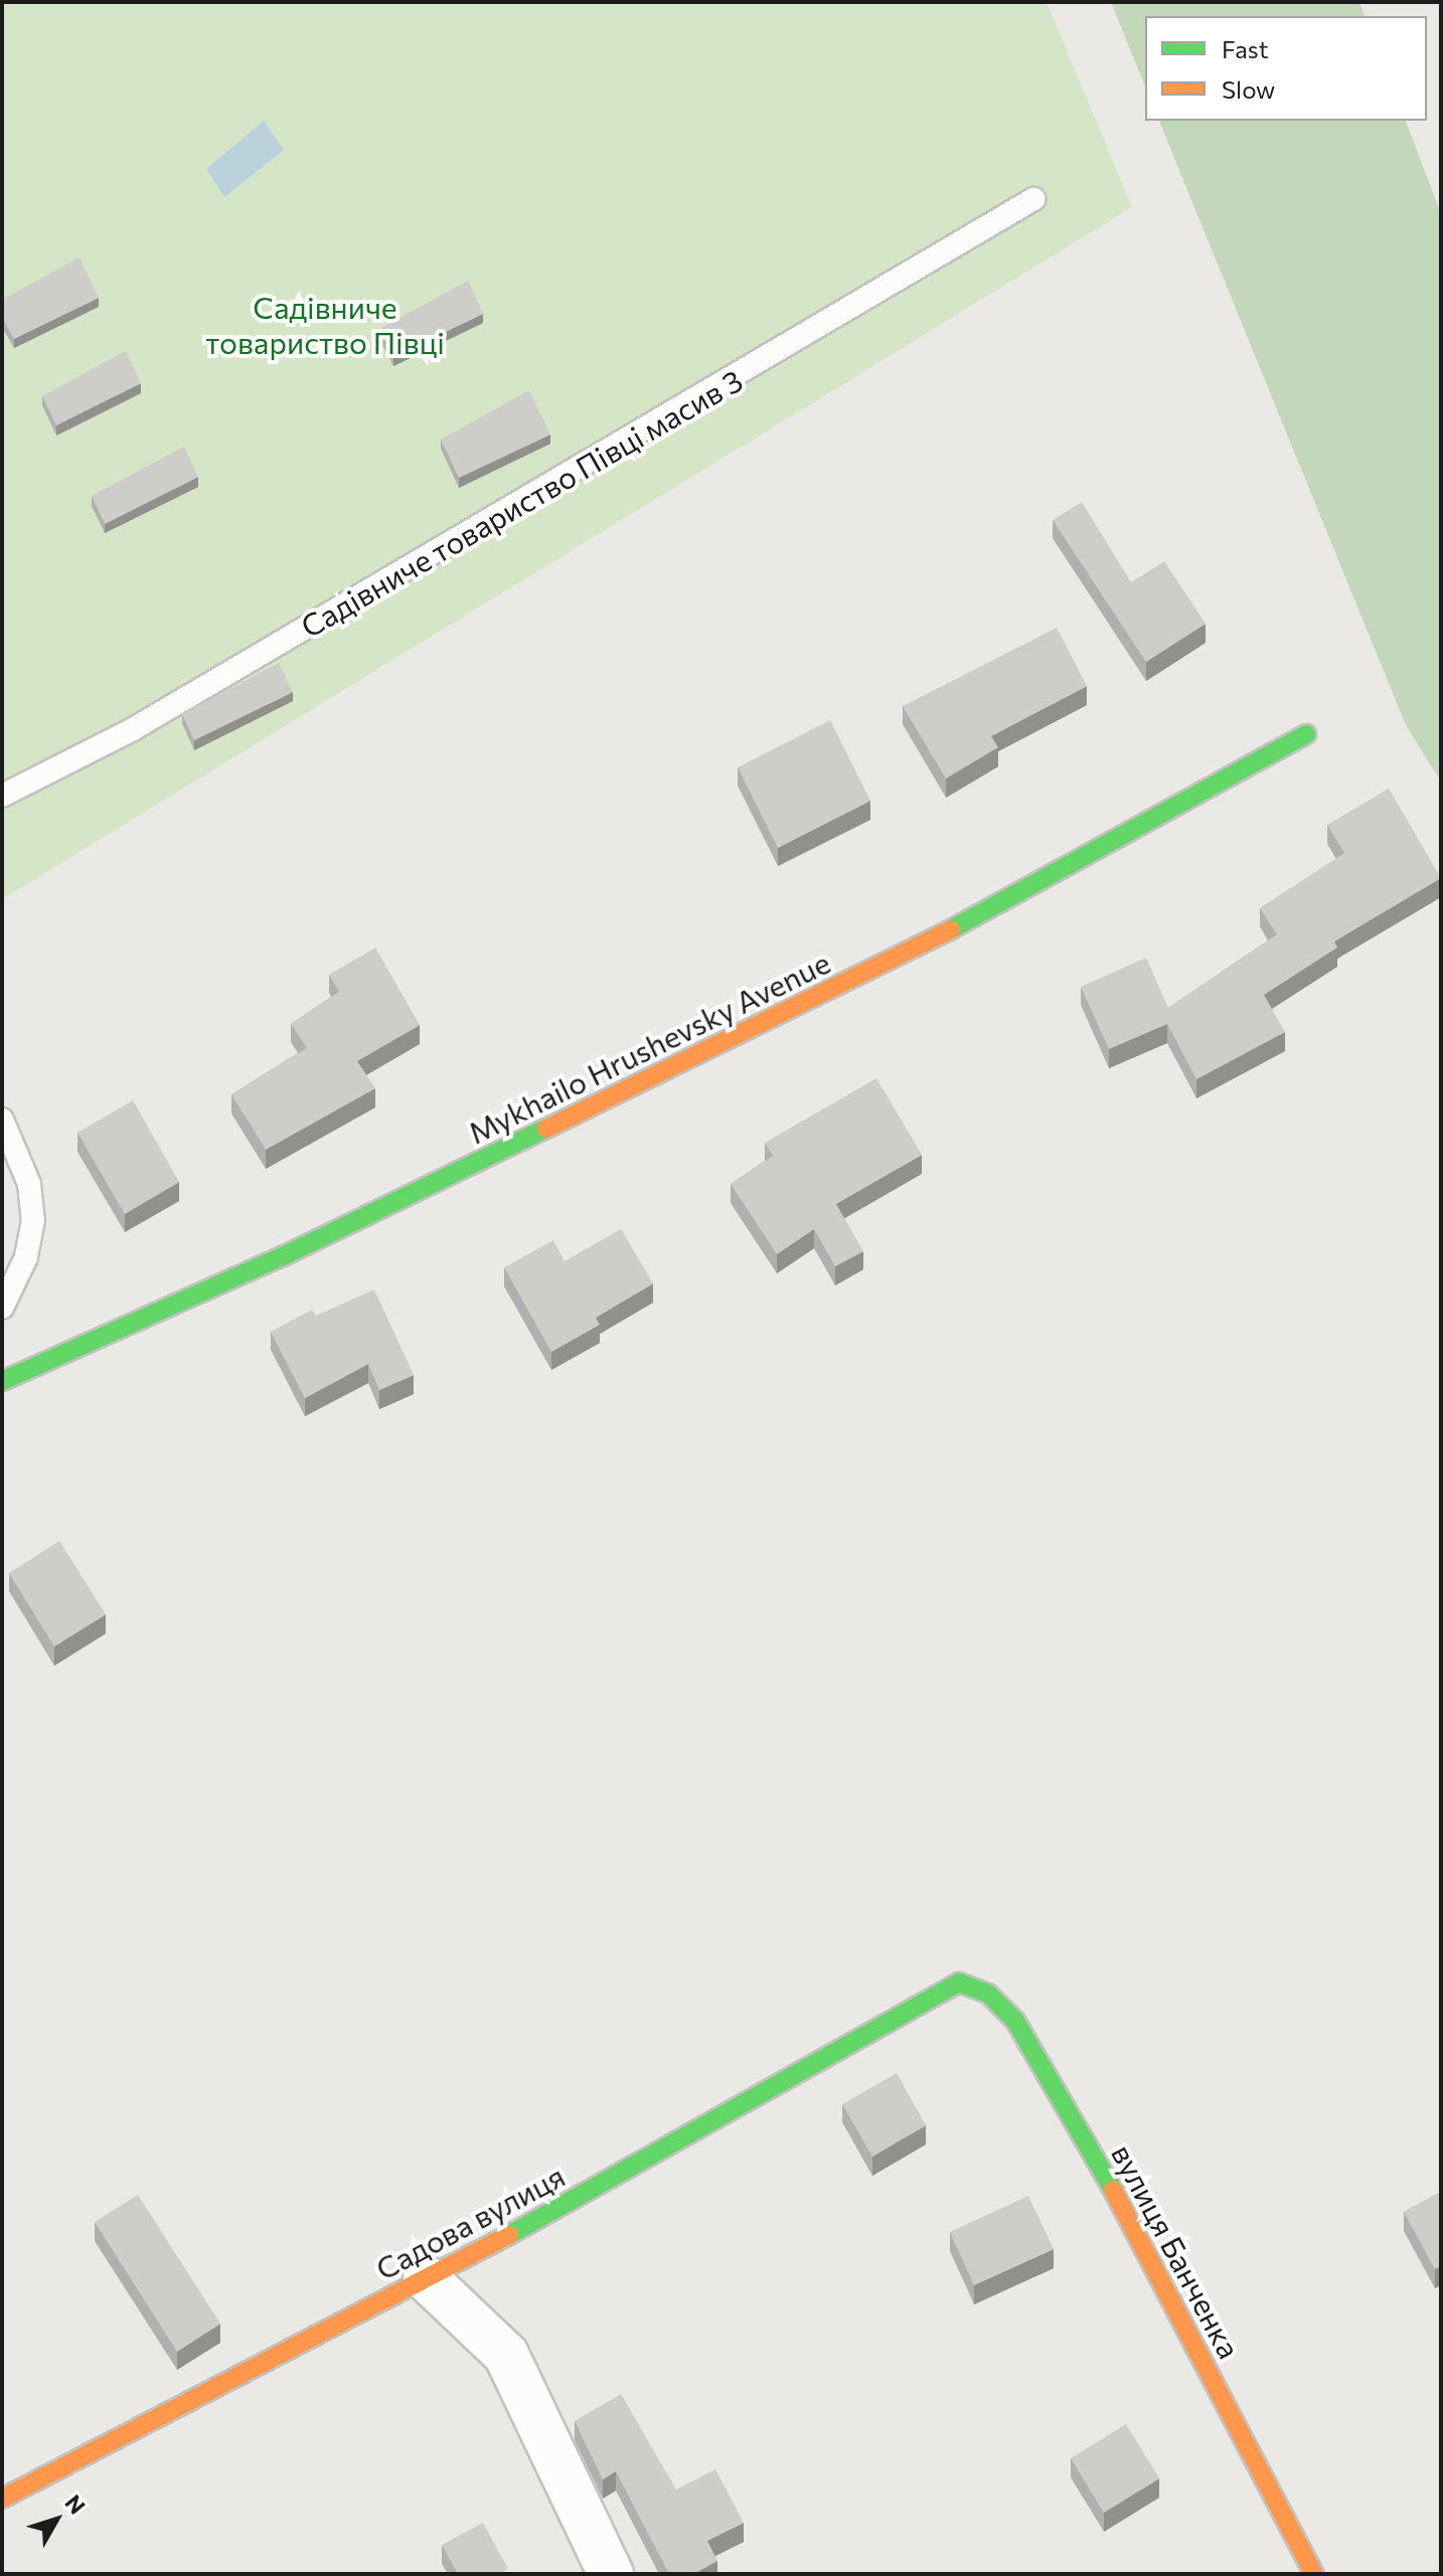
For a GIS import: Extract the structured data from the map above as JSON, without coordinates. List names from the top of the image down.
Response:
{
  "streets": {
    "street": ["Mykhailo Hrushevsky Avenue", "Садова вулиця", "вулиця Банченка"],
    "lane": ["Садівниче товариство Півці масив 3"]
  },
  "crossings": [
    ["Садова вулиця", "вулиця Банченка"]
  ],
  "parks": ["Садівниче товариство Півці"],
  "legend": ["Fast", "Slow"],
  "north": "top right"
}
